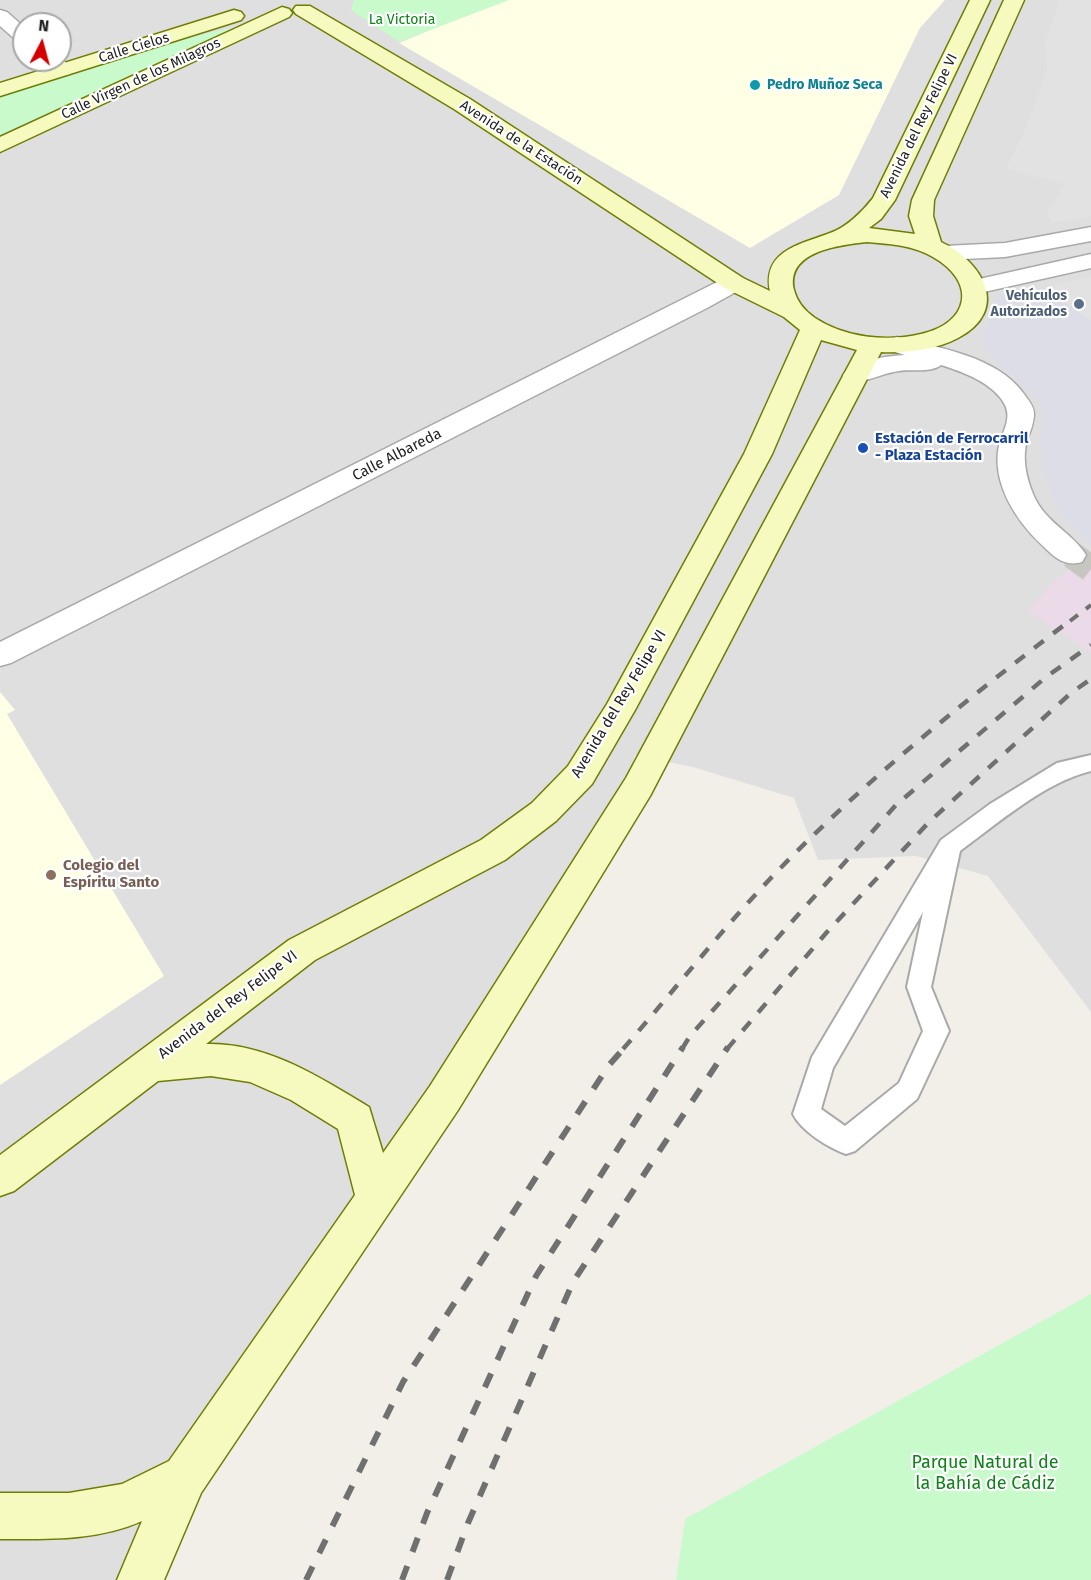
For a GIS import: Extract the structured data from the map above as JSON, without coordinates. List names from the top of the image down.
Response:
{
  "streets": {
    "main road": [
      "Calle Cielos",
      "Calle Virgen de los Milagros",
      "Avenida del Rey Felipe VI",
      "Avenida de la Estación"
    ],
    "street": ["Calle Albareda"]
  },
  "crossings": [
    ["Calle Cielos", "Calle Virgen de los Milagros"],
    ["Calle Cielos", "Avenida de la Estación"],
    ["Calle Virgen de los Milagros", "Avenida de la Estación"],
    ["Avenida de la Estación", "Calle Albareda"]
  ],
  "parks": ["La Victoria", "Parque Natural de la Bahía de Cádiz"],
  "places": [
    "Pedro Muñoz Seca",
    "Vehículos Autorizados",
    "Estación de Ferrocarril - Plaza Estación",
    "Colegio del Espíritu Santo"
  ],
  "north": "top"
}
